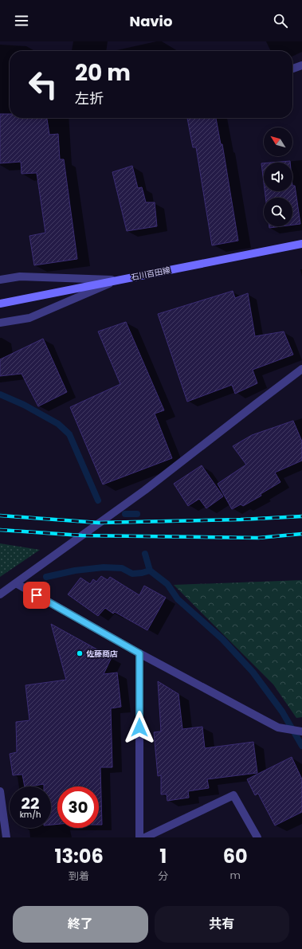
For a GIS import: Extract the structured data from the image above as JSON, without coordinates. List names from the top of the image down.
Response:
{
  "streets": {
    "main road": ["石川百田線"]
  },
  "places": ["佐藤商店"],
  "north": "top left",
  "page": {
    "header": "Navio",
    "turn": ["20 m", "左折"],
    "speed": "22 km/h",
    "limit": "30",
    "eta": [
      "13:06",
      "到着",
      "1",
      "分",
      "60",
      "m"
    ],
    "buttons": ["終了", "共有"]
  }
}
